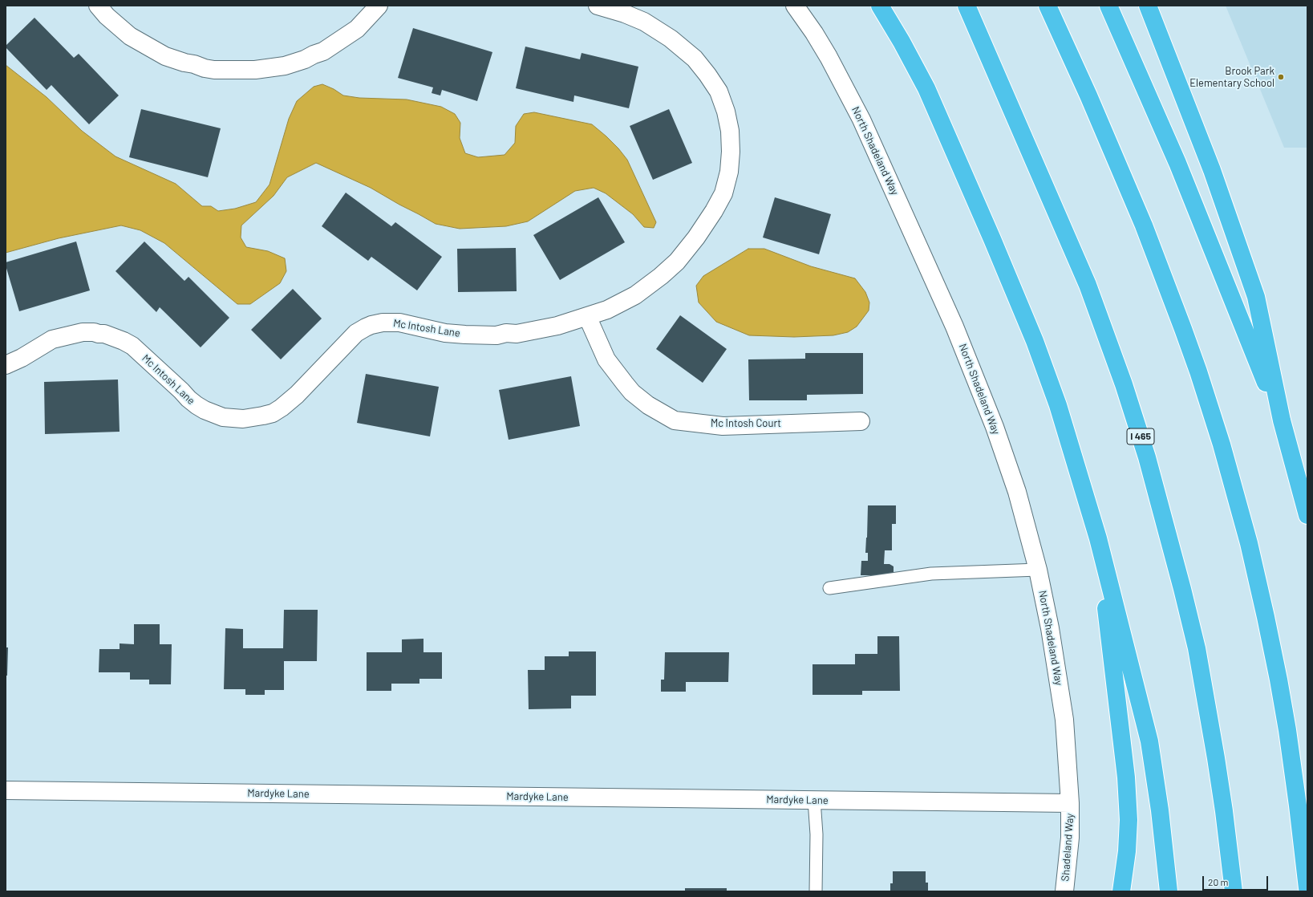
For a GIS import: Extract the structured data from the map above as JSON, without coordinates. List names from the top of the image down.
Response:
{
  "streets": {
    "highway": ["I 465"],
    "street": [
      "North Shadeland Way",
      "Mc Intosh Lane",
      "Mc Intosh Court",
      "Mardyke Lane",
      "Shadeland Way"
    ]
  },
  "crossings": [
    ["North Shadeland Way", "Mardyke Lane"],
    ["North Shadeland Way", "Shadeland Way"],
    ["Mc Intosh Lane", "Mc Intosh Court"],
    ["Mardyke Lane", "Shadeland Way"]
  ],
  "places": ["Brook Park Elementary School"],
  "scale_bar": "20 m"
}
